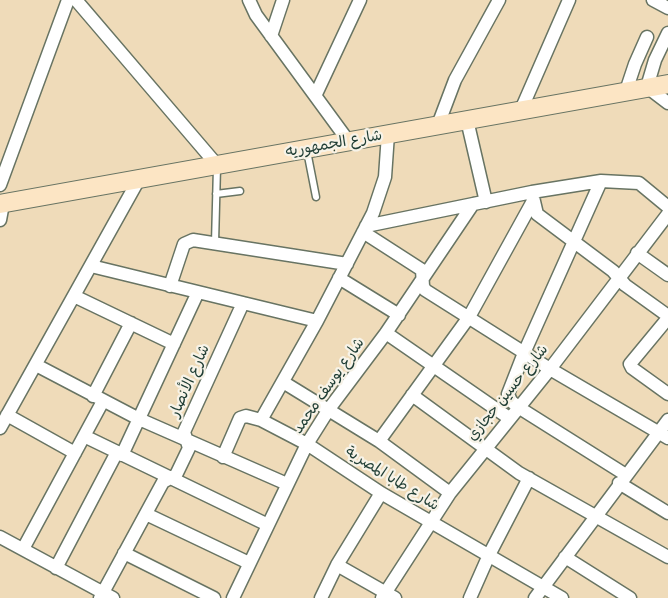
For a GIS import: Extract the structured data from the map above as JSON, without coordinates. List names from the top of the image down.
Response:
{
  "streets": {
    "main road": ["شارع الجمهوريه"],
    "street": [
      "شارع الأنصار",
      "شارع يوسف محمد",
      "شارع حسين حجازي",
      "شارع طابا المصرية"
    ]
  },
  "crossings": [
    ["شارع يوسف محمد", "شارع طابا المصرية"],
    ["شارع حسين حجازي", "شارع طابا المصرية"]
  ]
}
